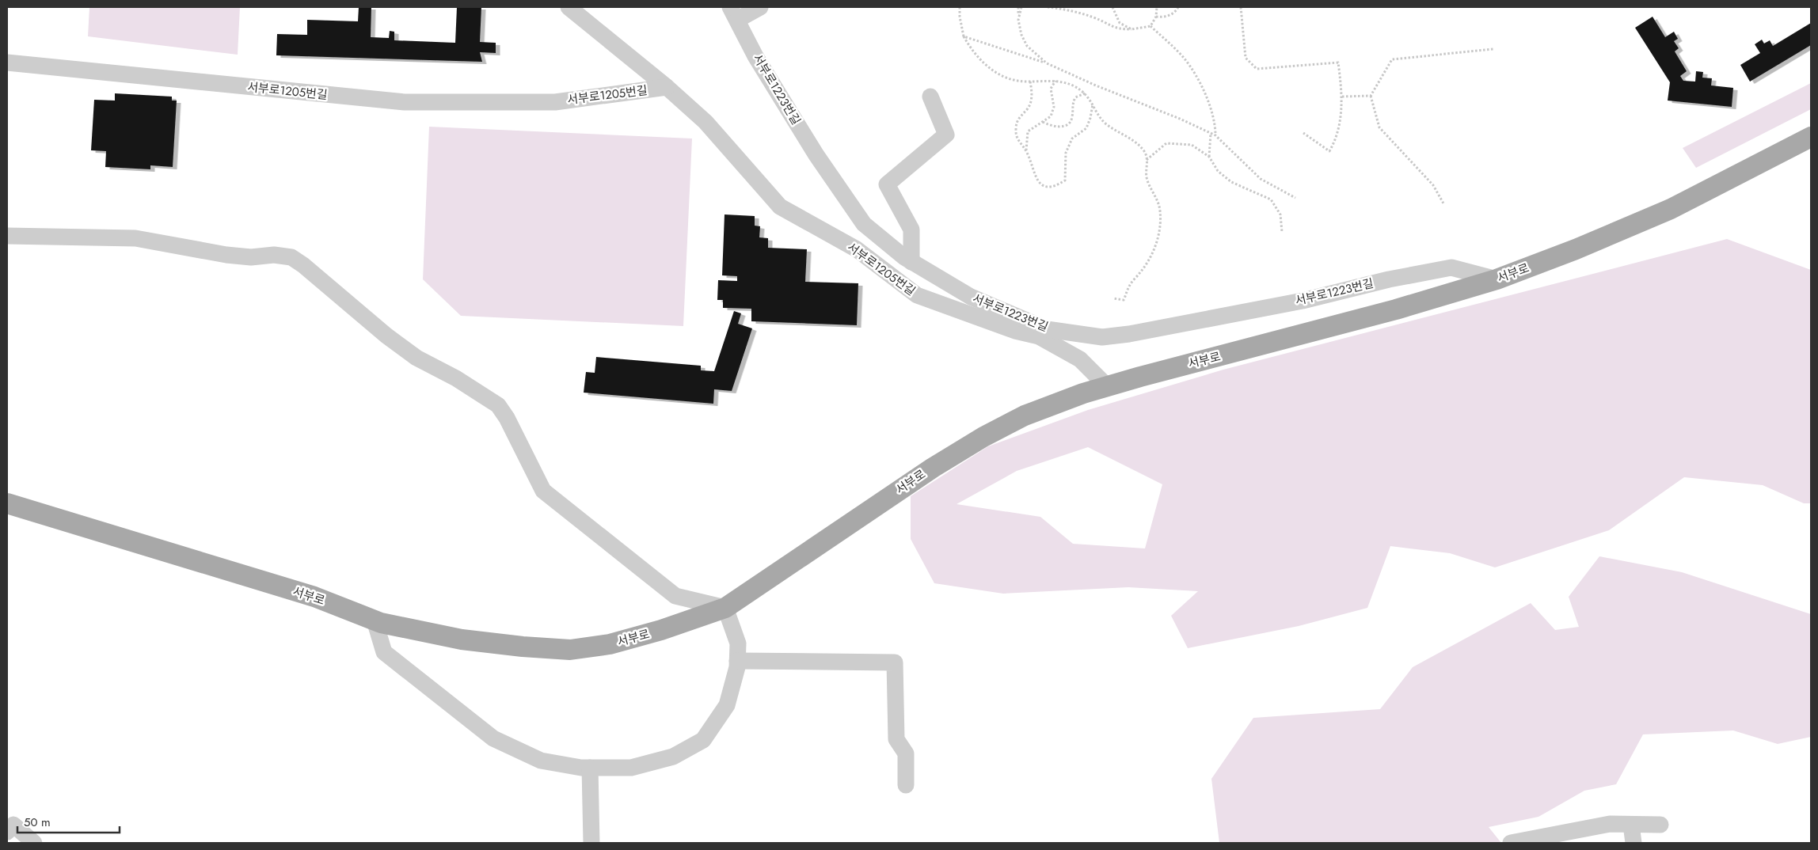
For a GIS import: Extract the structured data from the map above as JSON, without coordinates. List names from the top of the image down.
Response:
{
  "streets": {
    "main road": ["서부로"],
    "street": ["서부로1223번길", "서부로1205번길"]
  },
  "crossings": [
    ["서부로1223번길", "서부로1205번길"],
    ["서부로1223번길", "서부로"],
    ["서부로1205번길", "서부로"]
  ],
  "scale_bar": "50 m"
}
